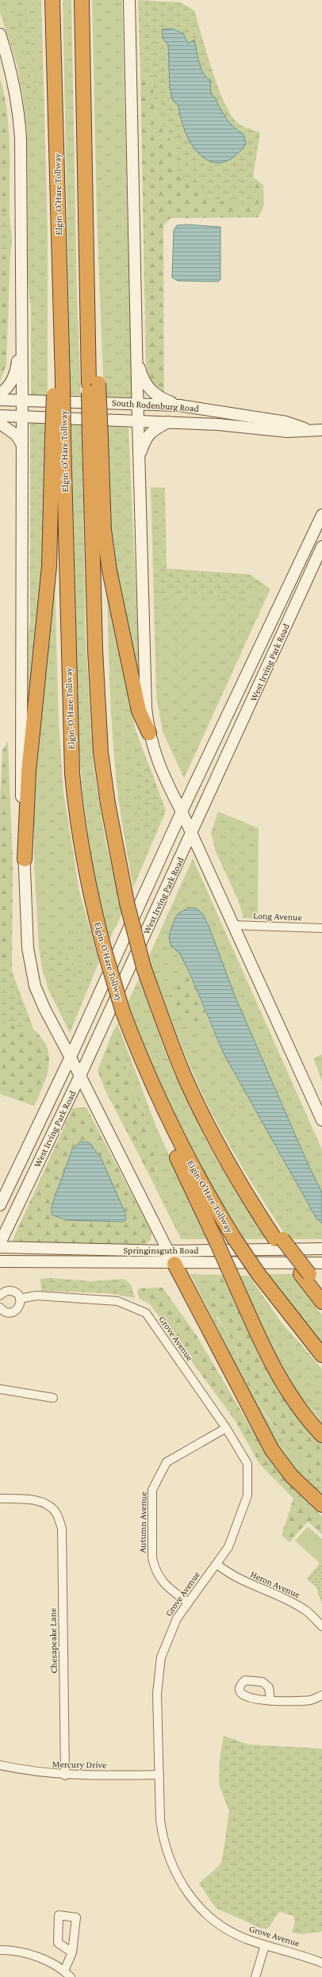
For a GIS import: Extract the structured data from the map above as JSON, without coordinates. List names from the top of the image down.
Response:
{
  "streets": {
    "highway": ["Elgin-O'Hare Tollway"],
    "main road": ["South Rodenburg Road", "West Irving Park Road", "Springinsguth Road"],
    "street": [
      "Long Avenue",
      "Grove Avenue",
      "Autumn Avenue",
      "Heron Avenue",
      "Chesapeake Lane",
      "Mercury Drive"
    ]
  },
  "crossings": [
    ["Grove Avenue", "Autumn Avenue"],
    ["Grove Avenue", "Heron Avenue"],
    ["Grove Avenue", "Mercury Drive"],
    ["Chesapeake Lane", "Mercury Drive"]
  ]
}
